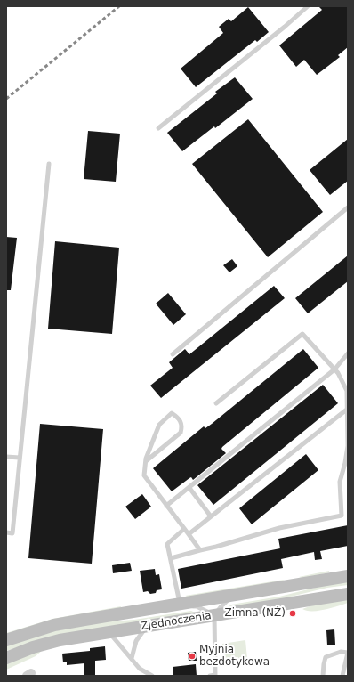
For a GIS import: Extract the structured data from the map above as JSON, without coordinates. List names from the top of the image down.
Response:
{
  "streets": {
    "main road": ["Zjednoczenia"]
  },
  "places": ["Zimna (NŻ)", "Myjnia bezdotykowa"]
}
